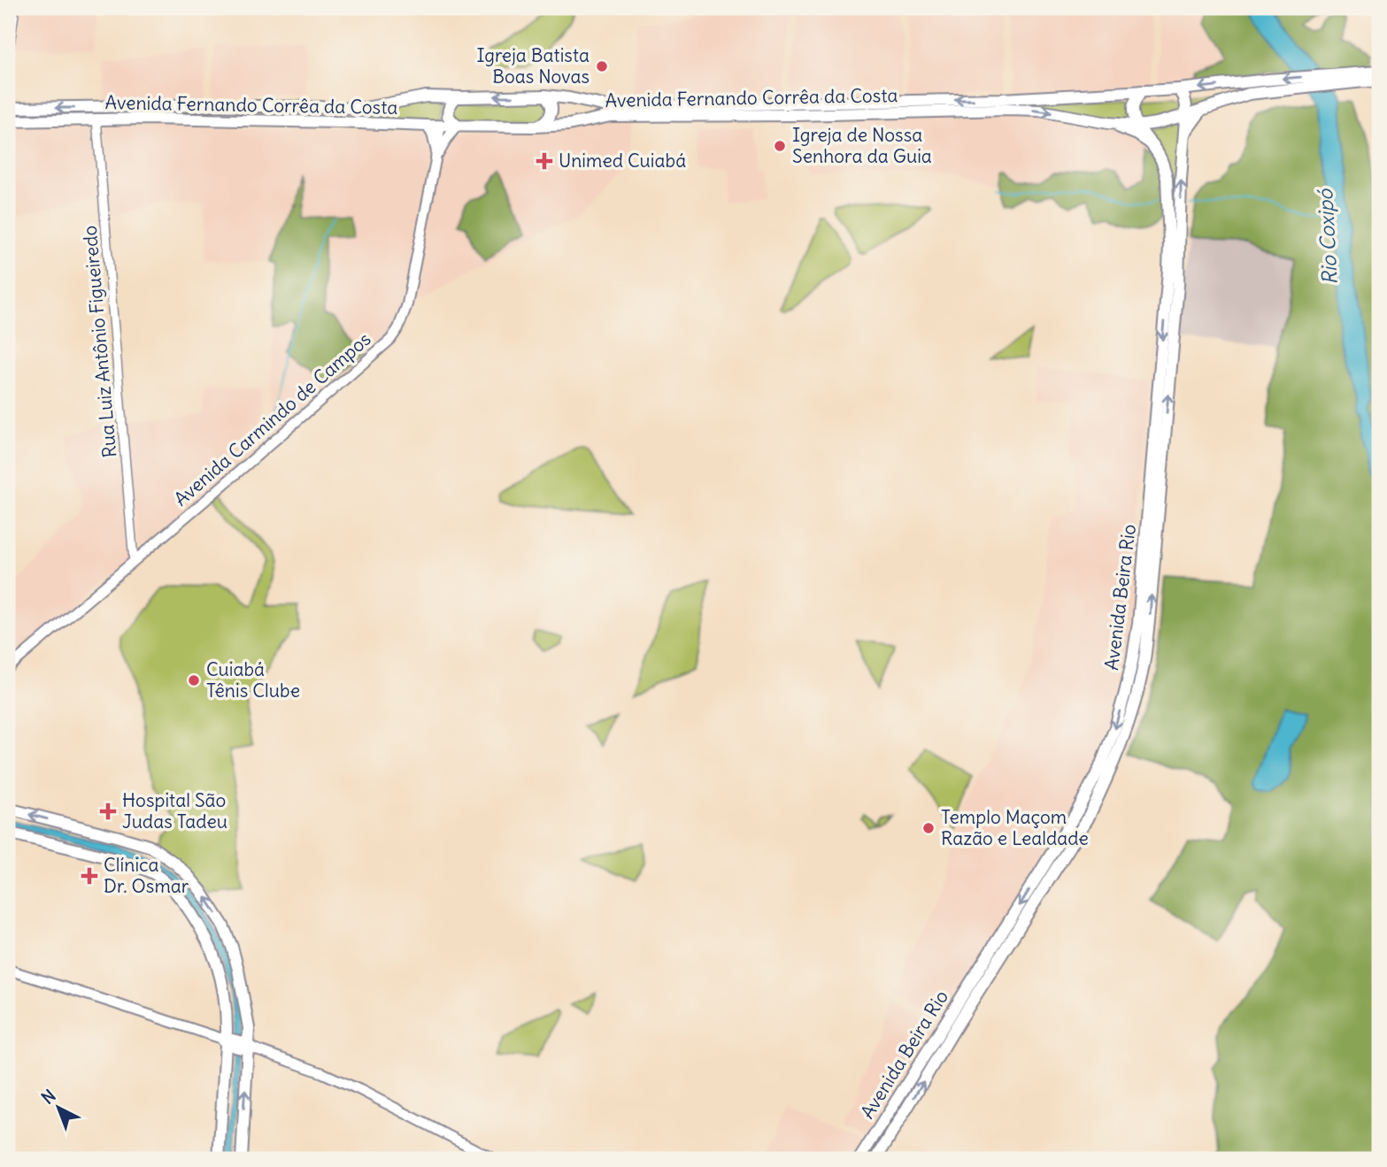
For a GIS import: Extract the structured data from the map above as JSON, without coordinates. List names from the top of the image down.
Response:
{
  "streets": {
    "main road": ["Avenida Fernando Corrêa da Costa", "Avenida Carmindo de Campos", "Avenida Beira Rio"],
    "street": ["Rua Luiz Antônio Figueiredo"]
  },
  "crossings": [
    ["Avenida Fernando Corrêa da Costa", "Rua Luiz Antônio Figueiredo"],
    ["Avenida Fernando Corrêa da Costa", "Avenida Carmindo de Campos"],
    ["Avenida Fernando Corrêa da Costa", "Avenida Beira Rio"],
    ["Rua Luiz Antônio Figueiredo", "Avenida Carmindo de Campos"]
  ],
  "water": ["Rio Coxipó"],
  "places": {
    "other": [
      "Igreja Batista Boas Novas",
      "Igreja de Nossa Senhora da Guia",
      "Cuiabá Tênis Clube",
      "Templo Maçom Razão e Lealdade"
    ],
    "health": ["Unimed Cuiabá", "Hospital São Judas Tadeu", "Clínica Dr. Osmar"]
  },
  "north": "top left"
}
